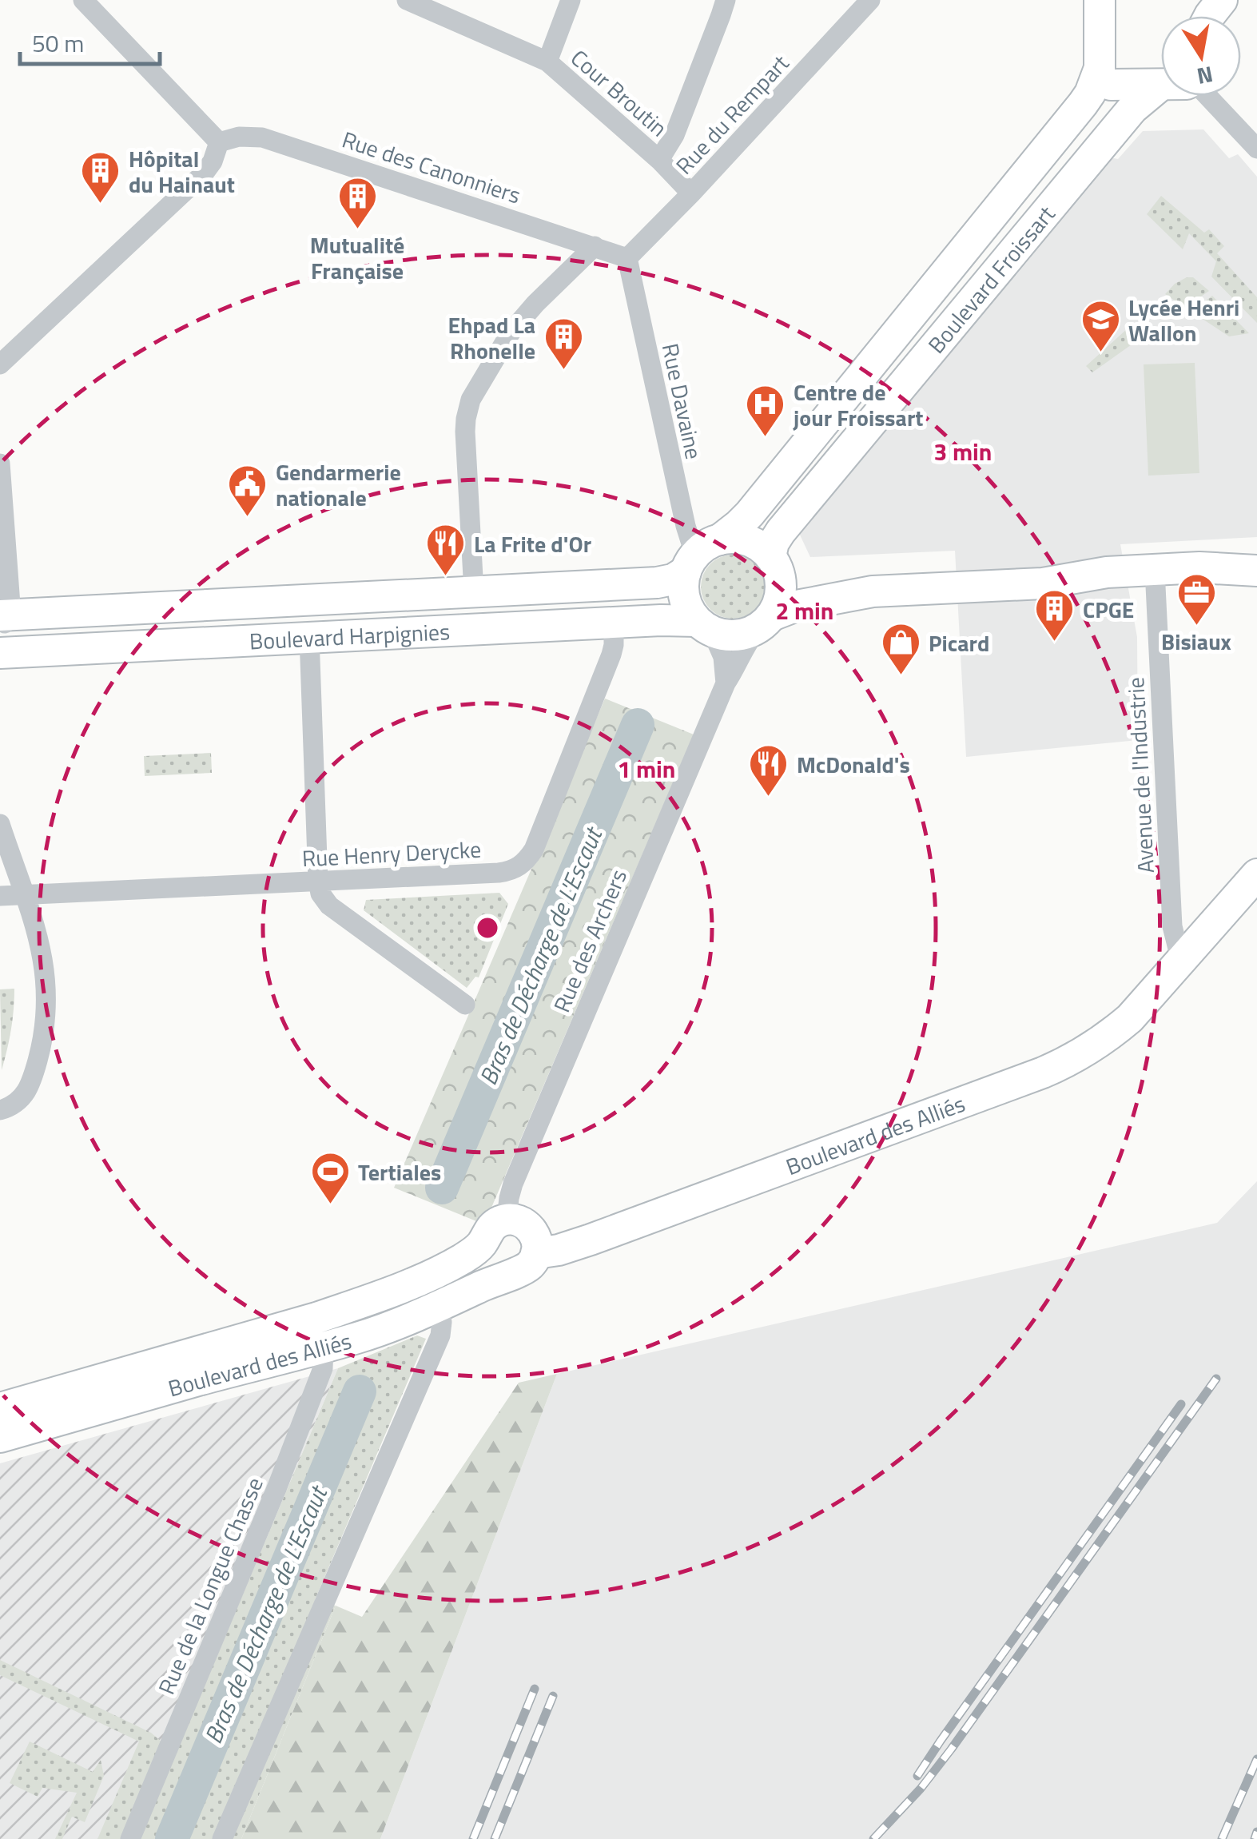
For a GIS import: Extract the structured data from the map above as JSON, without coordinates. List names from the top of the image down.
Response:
{
  "streets": {
    "main road": ["Boulevard Froissart", "Boulevard Harpignies", "Boulevard des Alliés"],
    "street": [
      "Cour Broutin",
      "Rue du Rempart",
      "Rue des Canonniers",
      "Rue Davaine",
      "Avenue de l'Industrie",
      "Rue Henry Derycke",
      "Rue des Archers",
      "Rue de la Longue Chasse"
    ]
  },
  "crossings": [
    ["Cour Broutin", "Rue du Rempart"],
    ["Rue du Rempart", "Rue des Canonniers"],
    ["Rue du Rempart", "Rue Davaine"],
    ["Rue des Canonniers", "Rue Davaine"],
    ["Boulevard Froissart", "Rue Davaine"],
    ["Boulevard Froissart", "Boulevard Harpignies"],
    ["Boulevard Froissart", "Rue des Archers"],
    ["Rue Davaine", "Boulevard Harpignies"],
    ["Rue Davaine", "Rue des Archers"],
    ["Boulevard Harpignies", "Avenue de l'Industrie"],
    ["Boulevard Harpignies", "Rue Henry Derycke"],
    ["Boulevard Harpignies", "Rue des Archers"],
    ["Avenue de l'Industrie", "Boulevard des Alliés"],
    ["Rue des Archers", "Boulevard des Alliés"],
    ["Boulevard des Alliés", "Rue de la Longue Chasse"]
  ],
  "water": ["Bras de Décharge de L'Escaut"],
  "places": {
    "building": [
      "Hôpital du Hainaut",
      "Mutualité Française",
      "Ehpad La Rhonelle",
      "CPGE"
    ],
    "school or university": ["Lycée Henri Wallon"],
    "hospital": ["Centre de jour Froissart"],
    "public building": ["Gendarmerie nationale"],
    "restaurant": ["La Frite d'Or", "McDonald's"],
    "office": ["Bisiaux"],
    "shop": ["Picard"],
    "sports": ["Tertiales"]
  },
  "scale_bar": "50 m",
  "north": "bottom",
  "rings": ["3 min", "2 min", "1 min"]
}
